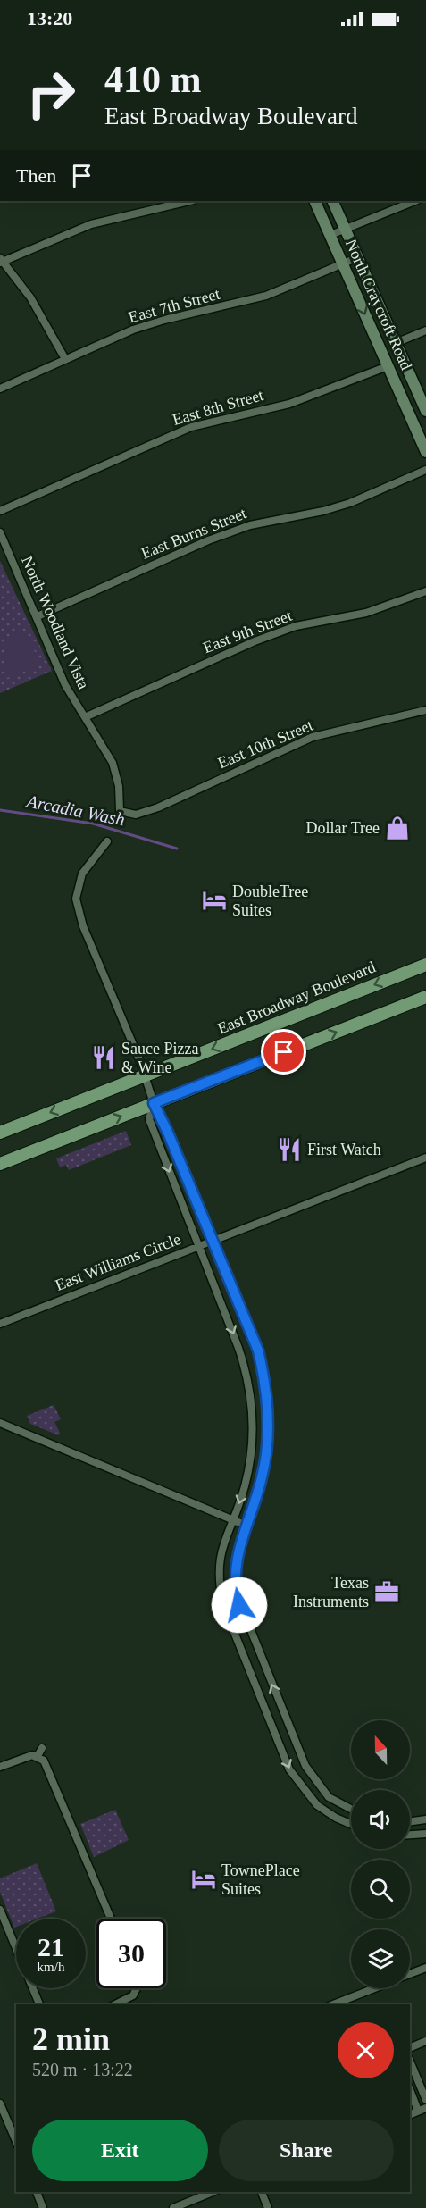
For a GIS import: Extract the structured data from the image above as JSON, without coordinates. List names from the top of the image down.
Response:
{
  "streets": {
    "main road": ["North Craycroft Road", "East Broadway Boulevard"],
    "street": [
      "East 7th Street",
      "East 8th Street",
      "East Burns Street",
      "North Woodland Vista",
      "East 9th Street",
      "East 10th Street",
      "East Williams Circle"
    ]
  },
  "crossings": [
    ["North Craycroft Road", "East 7th Street"],
    ["North Craycroft Road", "East 8th Street"],
    ["East Burns Street", "North Woodland Vista"],
    ["North Woodland Vista", "East 9th Street"],
    ["North Woodland Vista", "East 10th Street"]
  ],
  "water": ["Arcadia Wash"],
  "places": {
    "shop": ["Dollar Tree"],
    "hotel": ["DoubleTree Suites", "TownePlace Suites"],
    "restaurant": ["Sauce Pizza & Wine", "First Watch"],
    "office": ["Texas Instruments"]
  },
  "north": "top",
  "page": {
    "status": "13:20",
    "turn": ["410 m", "East Broadway Boulevard"],
    "then": "Then",
    "speed": "21 km/h",
    "limit": "30",
    "heading": ["2 min", "520 m · 13:22"],
    "buttons": ["Exit", "Share"]
  }
}
